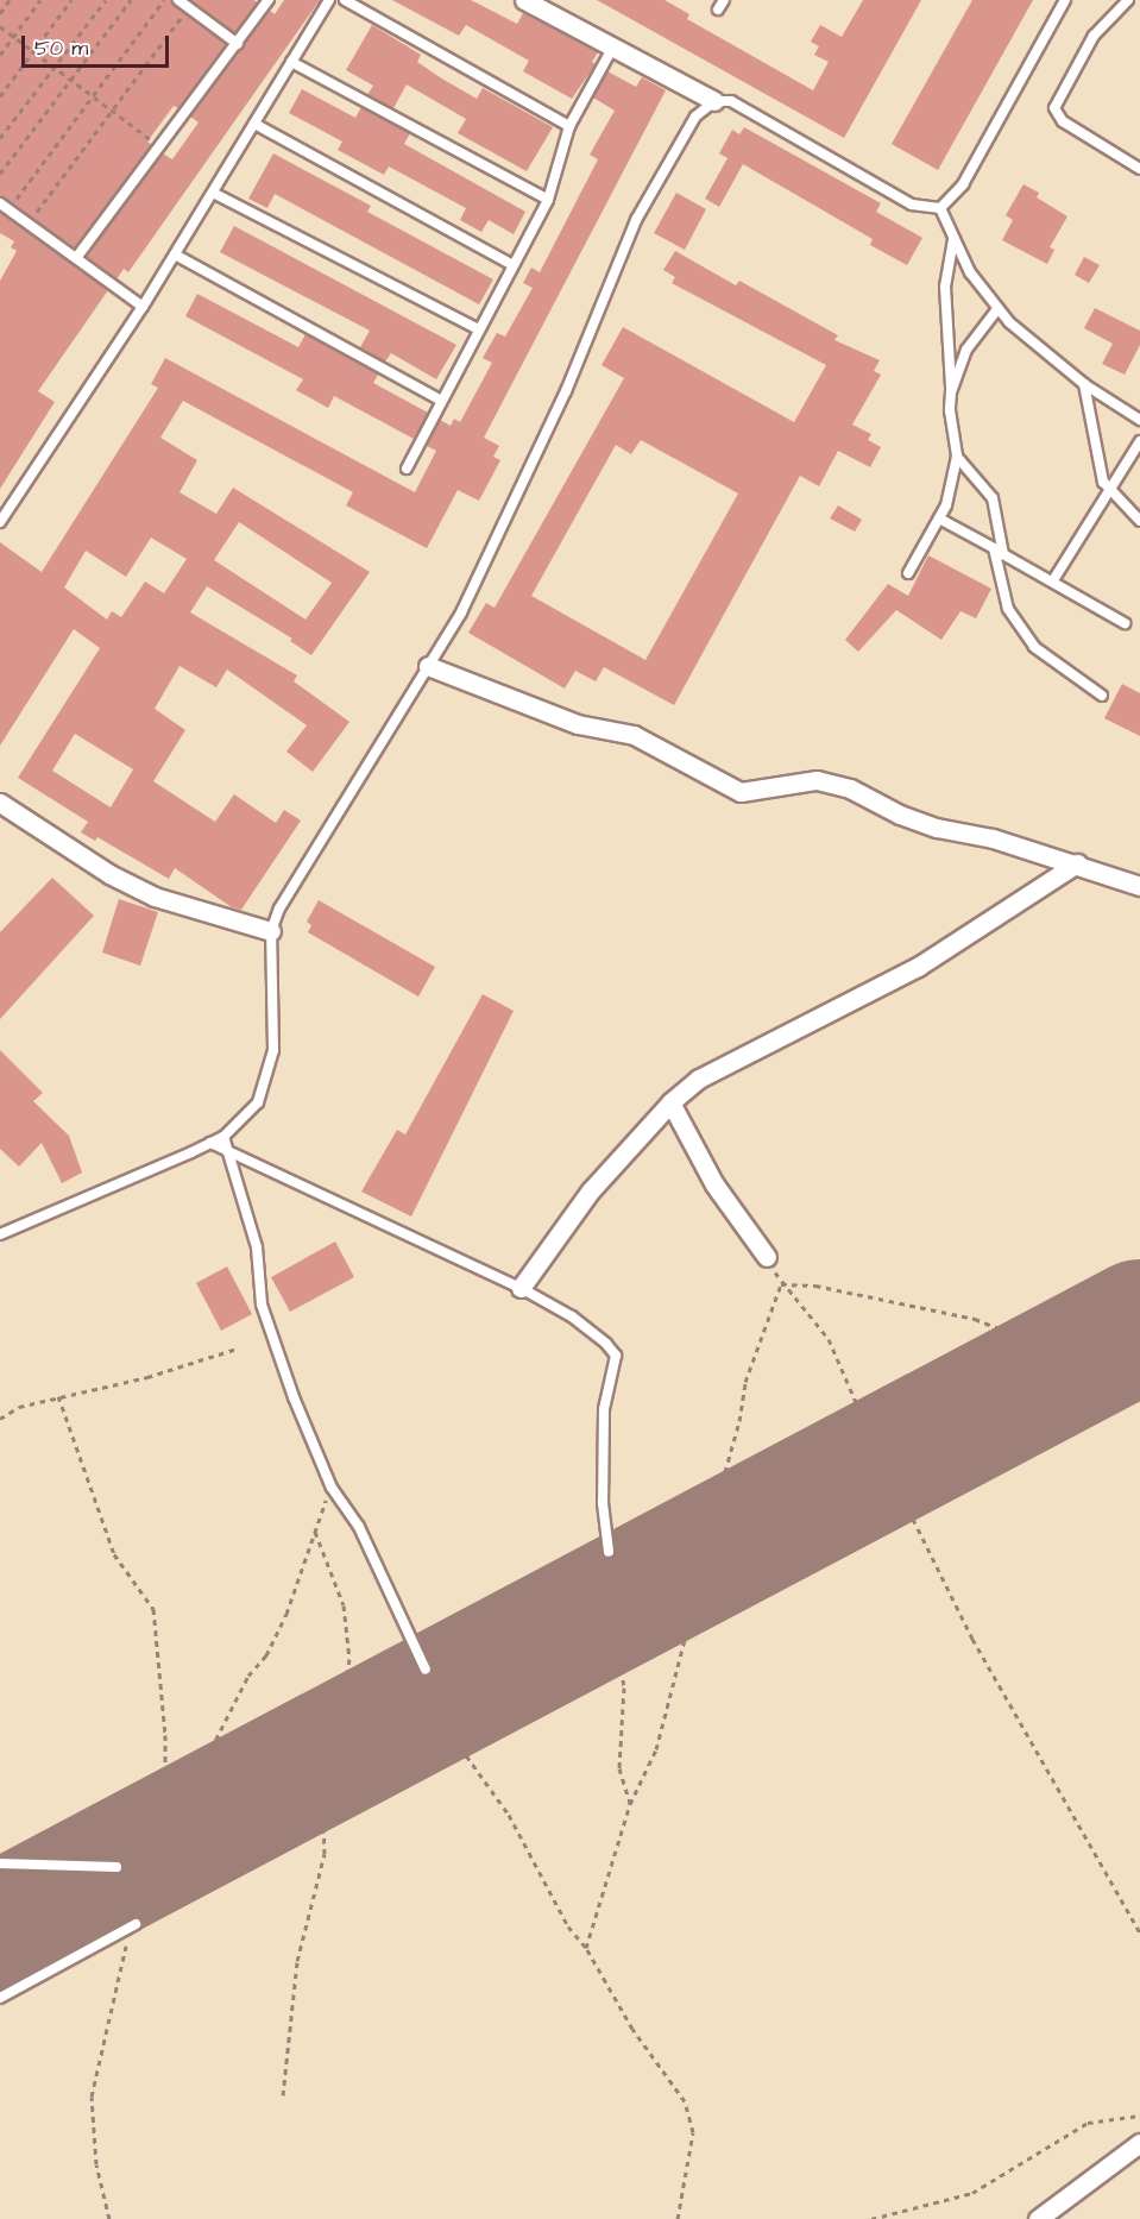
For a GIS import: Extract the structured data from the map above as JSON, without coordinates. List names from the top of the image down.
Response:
{
  "scale_bar": "50 m"
}
